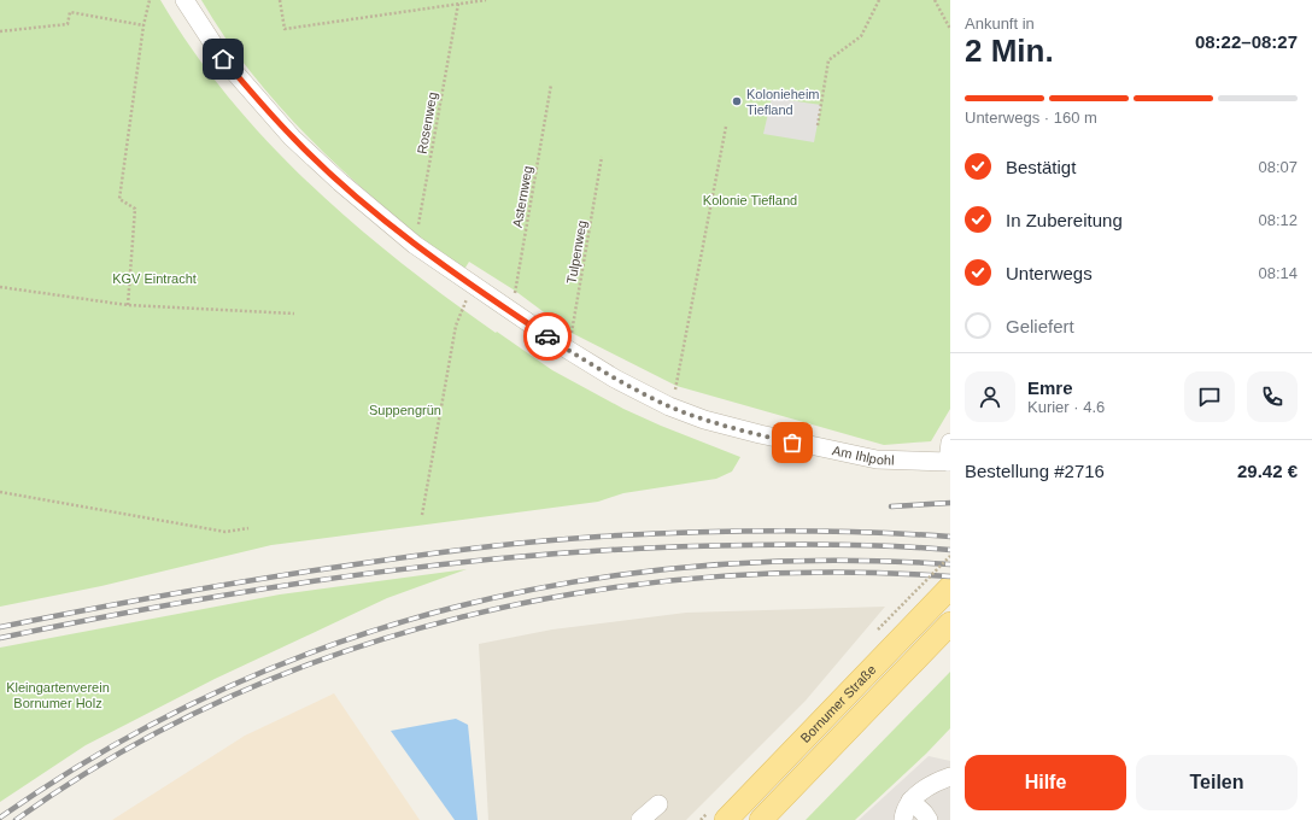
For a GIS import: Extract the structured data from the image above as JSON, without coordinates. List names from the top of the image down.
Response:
{
  "streets": {
    "main road": ["Bornumer Straße"],
    "lane": ["Am Ihlpohl"],
    "path": ["Rosenweg", "Asternweg", "Tulpenweg"]
  },
  "crossings": [
    ["Rosenweg", "Am Ihlpohl"],
    ["Asternweg", "Am Ihlpohl"],
    ["Tulpenweg", "Am Ihlpohl"]
  ],
  "parks": [
    "Kolonie Tiefland",
    "KGV Eintracht",
    "Suppengrün",
    "Kleingartenverein Bornumer Holz"
  ],
  "places": ["Kolonieheim Tiefland"],
  "page": {
    "heading": ["2 Min.", "Ankunft in", "08:22–08:27"],
    "panel": [
      "Emre",
      "Kurier · 4.6",
      "Bestellung #2716",
      "29.42 €"
    ],
    "bar": "Unterwegs · 160 m",
    "list": [
      ["Bestätigt", "08:07"],
      ["In Zubereitung", "08:12"],
      ["Unterwegs", "08:14"],
      "Geliefert"
    ],
    "buttons": ["Hilfe", "Teilen"]
  }
}
